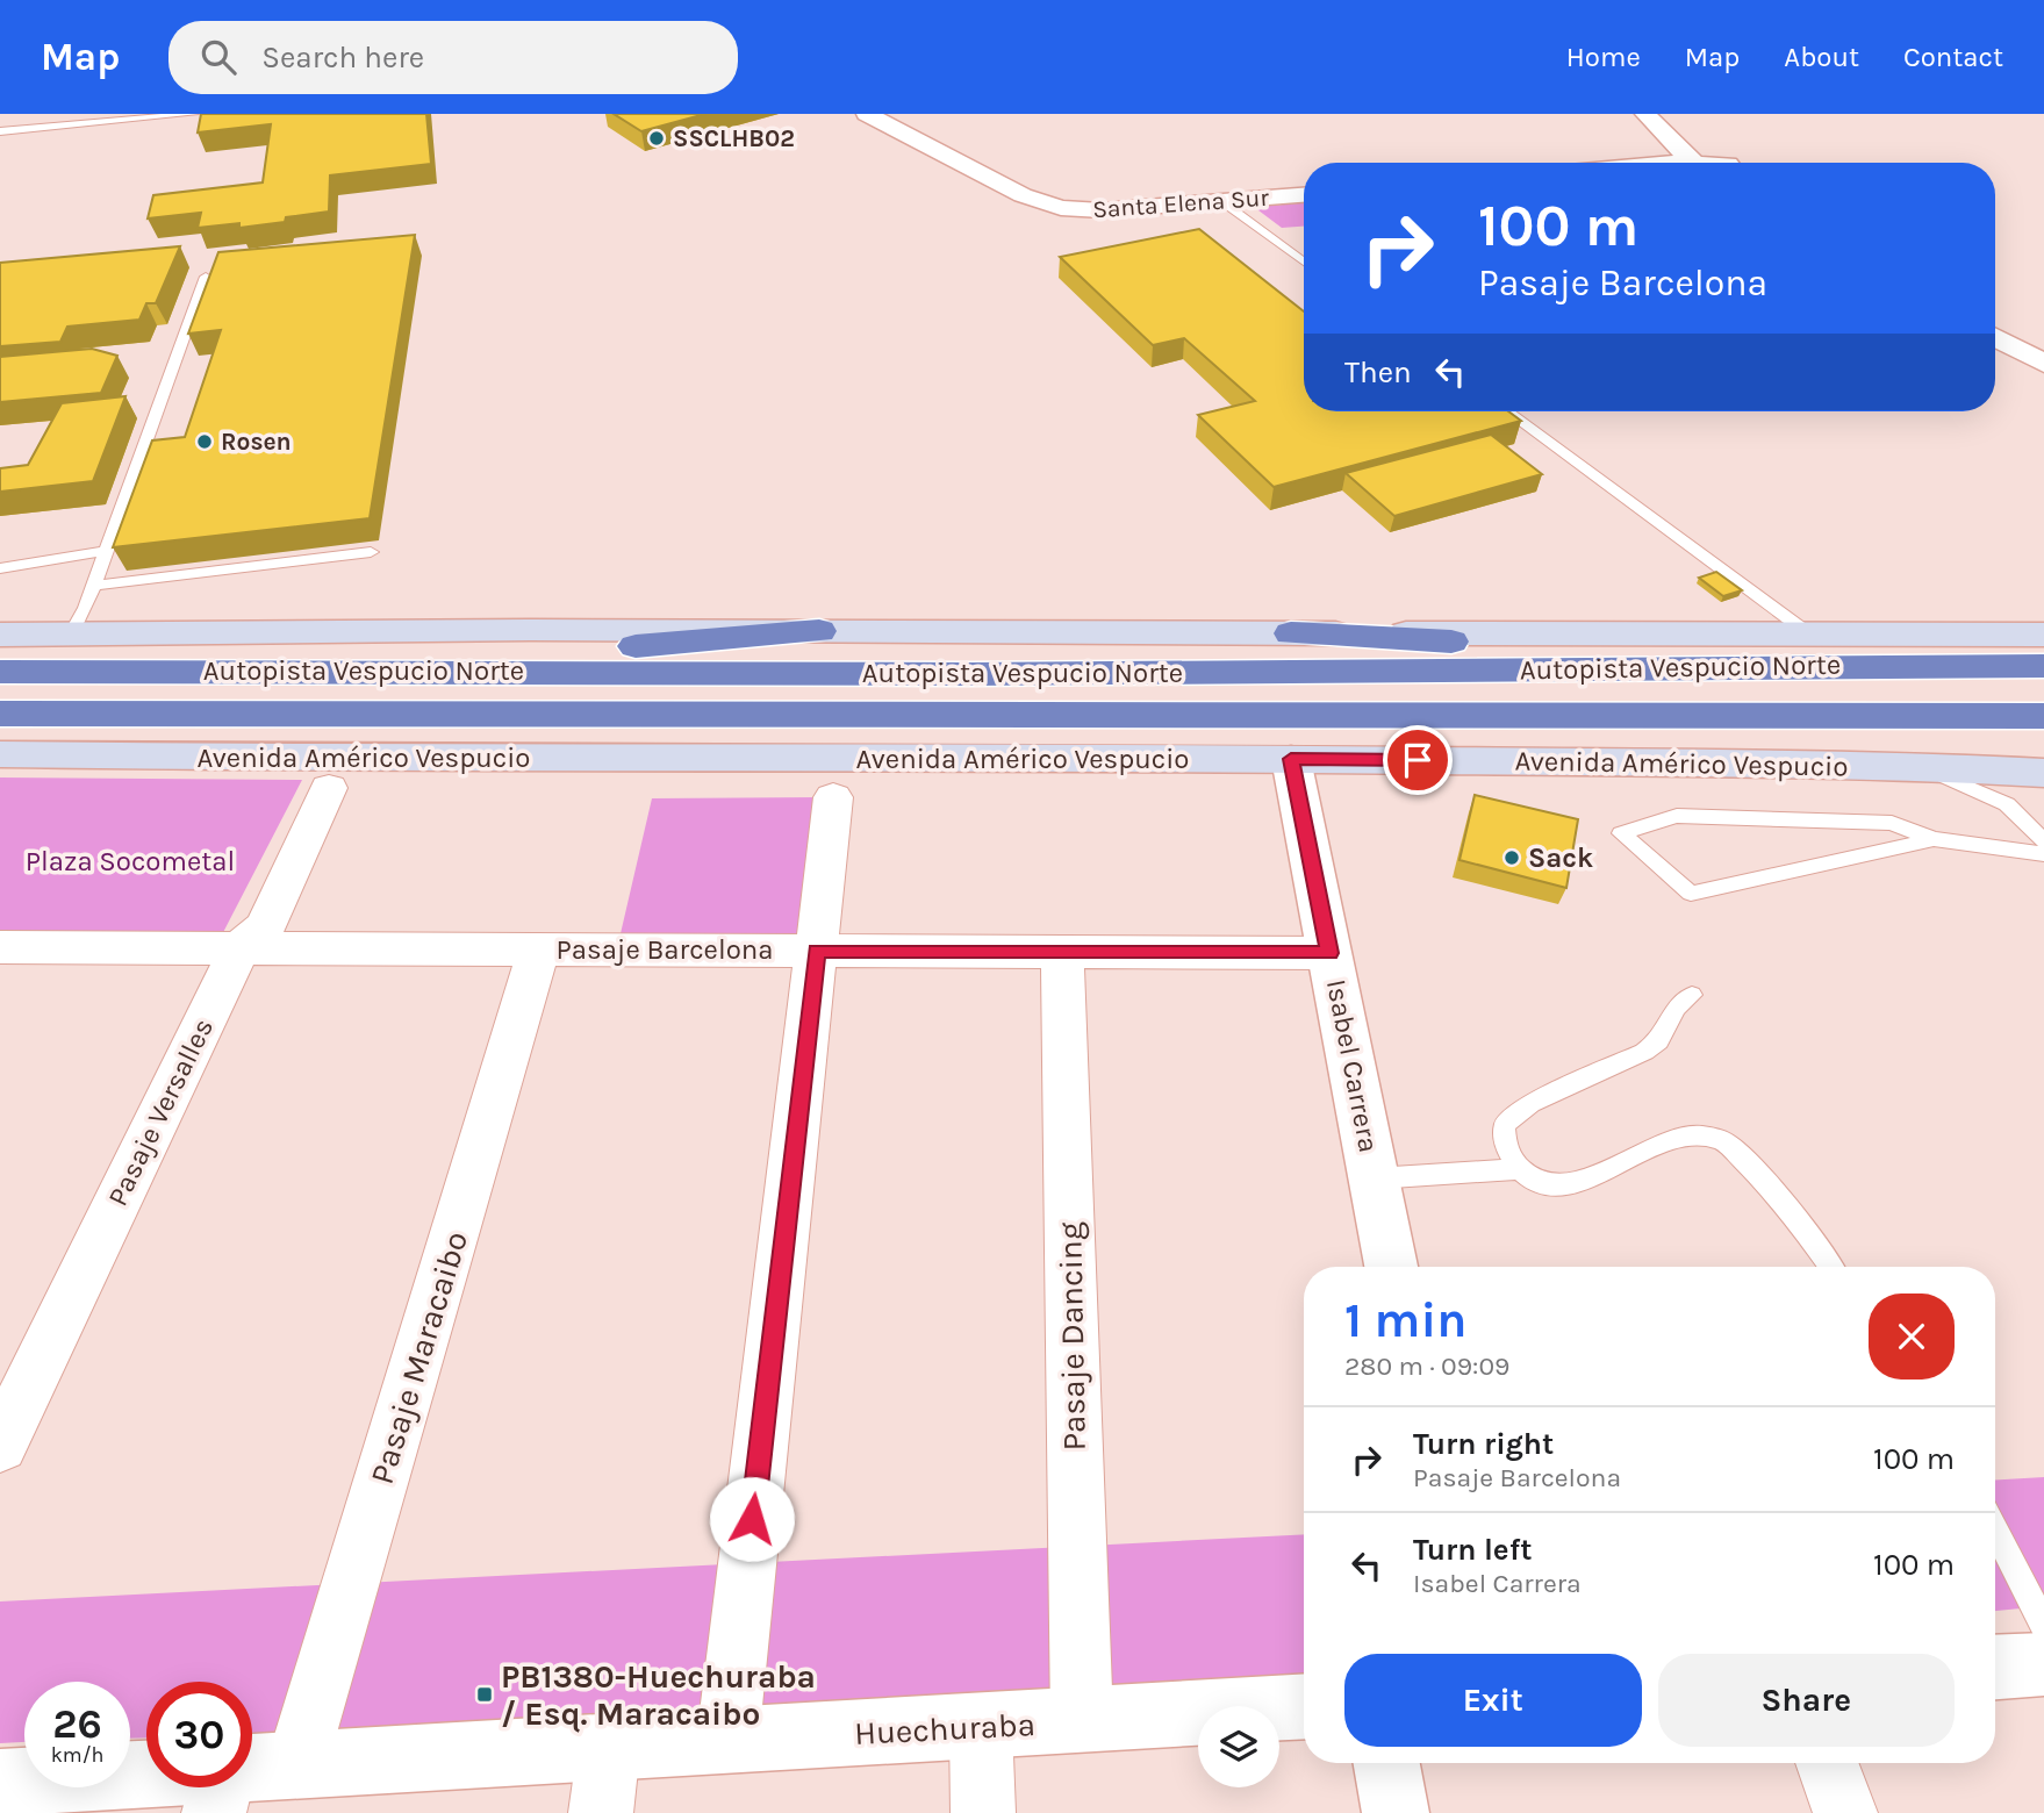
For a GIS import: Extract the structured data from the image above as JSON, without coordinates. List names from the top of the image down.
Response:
{
  "streets": {
    "highway": ["Autopista Vespucio Norte"],
    "main road": ["Avenida Américo Vespucio"],
    "street": [
      "Santa Elena Sur",
      "Pasaje Barcelona",
      "Isabel Carrera",
      "Pasaje Versalles",
      "Pasaje Dancing",
      "Pasaje Maracaibo",
      "Huechuraba"
    ]
  },
  "crossings": [
    ["Avenida Américo Vespucio", "Isabel Carrera"],
    ["Pasaje Barcelona", "Isabel Carrera"],
    ["Pasaje Barcelona", "Pasaje Versalles"],
    ["Pasaje Barcelona", "Pasaje Dancing"],
    ["Pasaje Barcelona", "Pasaje Maracaibo"],
    ["Pasaje Dancing", "Huechuraba"],
    ["Pasaje Maracaibo", "Huechuraba"]
  ],
  "parks": ["Plaza Socometal"],
  "places": {
    "other": ["SSCLHB02", "Rosen", "Sack"],
    "transit": ["PB1380-Huechuraba / Esq. Maracaibo"]
  },
  "page": {
    "header": "Map",
    "search": "Search here",
    "nav": [
      "Home",
      "Map",
      "About",
      "Contact"
    ],
    "turn": ["100 m", "Pasaje Barcelona"],
    "then": "Then",
    "heading": ["1 min", "280 m · 09:09"],
    "list": [
      {
        "name": "Turn right",
        "note": "Pasaje Barcelona",
        "value": "100 m"
      },
      {
        "name": "Turn left",
        "note": "Isabel Carrera",
        "value": "100 m"
      }
    ],
    "buttons": ["Exit", "Share"],
    "speed": "26 km/h",
    "limit": "30"
  }
}
